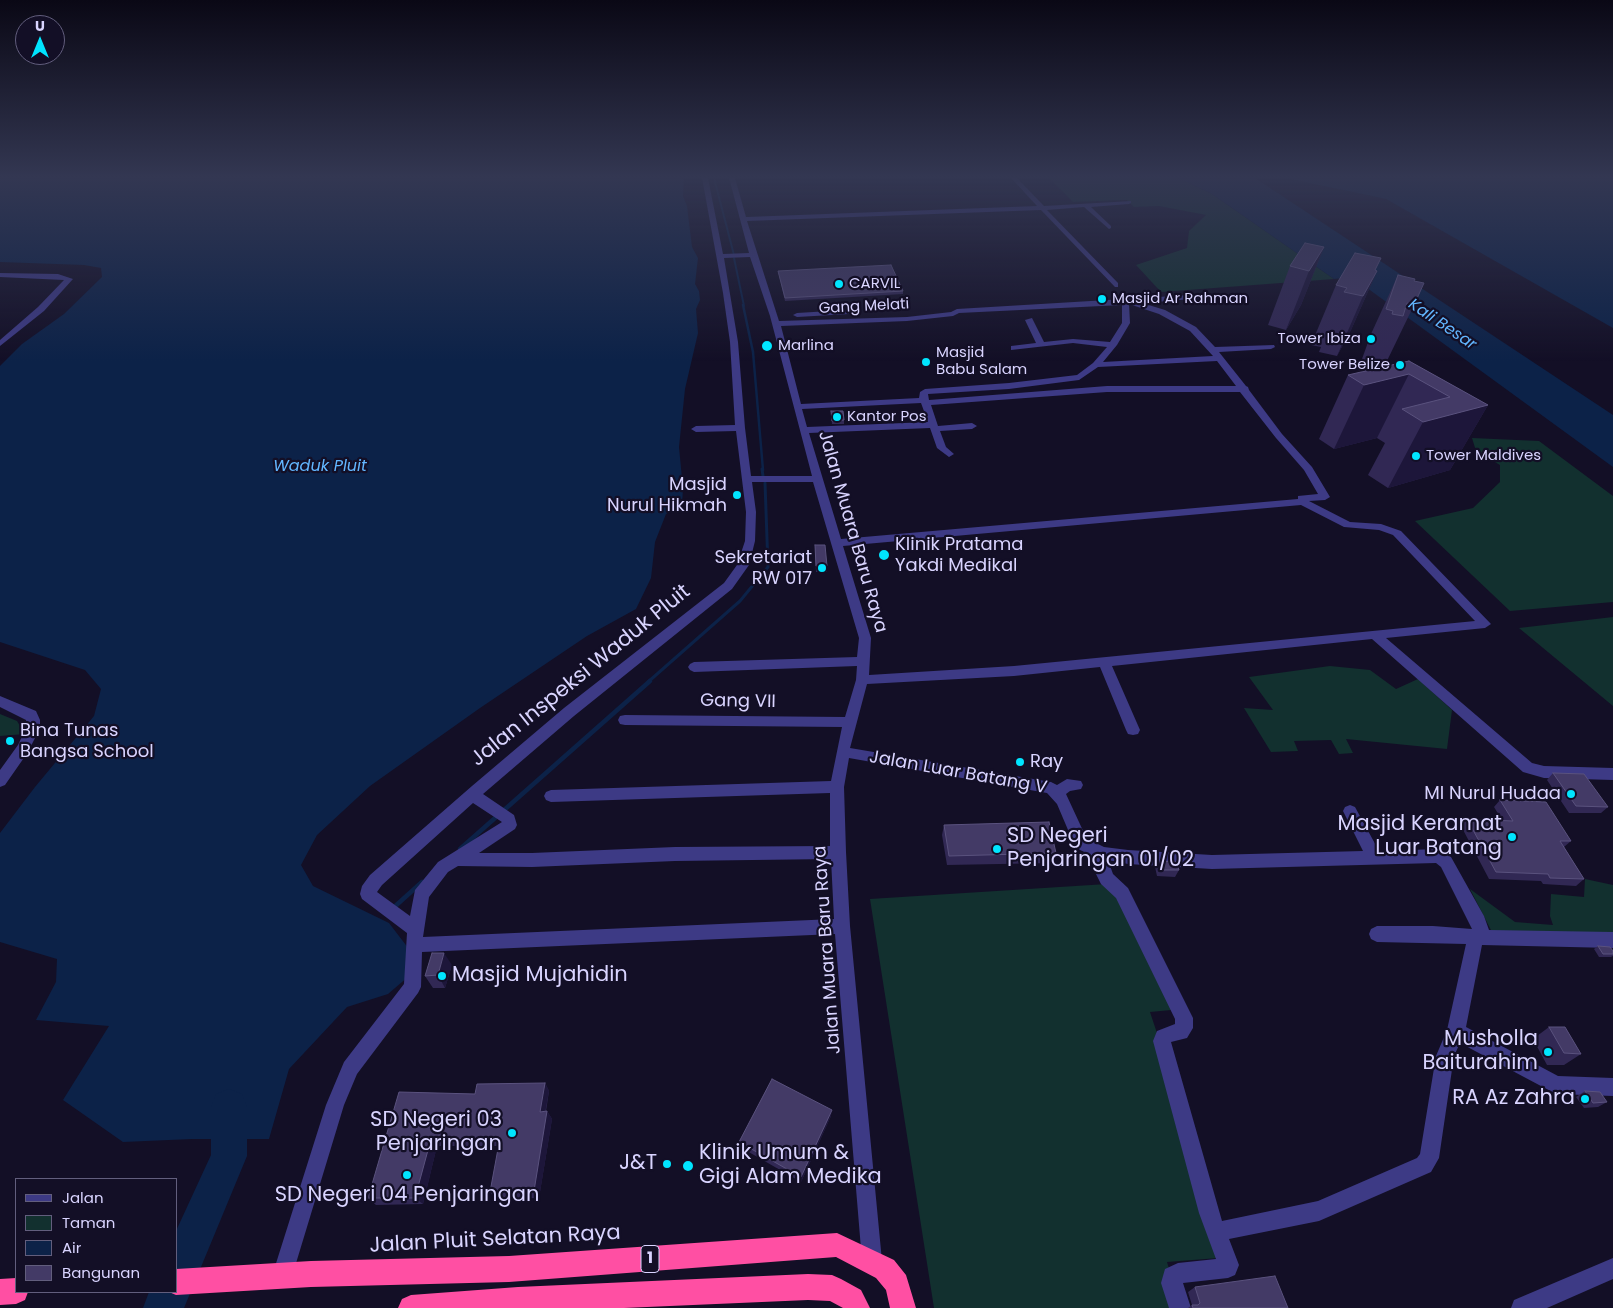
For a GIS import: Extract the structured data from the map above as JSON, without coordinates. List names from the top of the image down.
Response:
{
  "streets": {
    "highway": ["Jalan Pluit Selatan Raya", "1"],
    "street": [
      "Gang Melati",
      "Jalan Muara Baru Raya",
      "Jalan Inspeksi Waduk Pluit",
      "Gang VII",
      "Jalan Luar Batang V"
    ]
  },
  "crossings": [
    ["Gang Melati", "Jalan Muara Baru Raya"],
    ["Jalan Muara Baru Raya", "Gang VII"],
    ["Jalan Muara Baru Raya", "Jalan Luar Batang V"],
    ["Jalan Muara Baru Raya", "Jalan Pluit Selatan Raya"],
    ["Jalan Muara Baru Raya", "1"],
    ["Jalan Inspeksi Waduk Pluit", "Jalan Pluit Selatan Raya"],
    ["Jalan Pluit Selatan Raya", "1"]
  ],
  "water": ["Kali Besar", "Waduk Pluit"],
  "places": [
    "CARVIL",
    "Masjid Ar Rahman",
    "Tower Ibiza",
    "Marlina",
    "Masjid Babu Salam",
    "Tower Belize",
    "Kantor Pos",
    "Tower Maldives",
    "Masjid Nurul Hikmah",
    "Klinik Pratama Yakdi Medikal",
    "Sekretariat RW 017",
    "Bina Tunas Bangsa School",
    "Ray",
    "MI Nurul Hudaa",
    "Masjid Keramat Luar Batang",
    "SD Negeri Penjaringan 01/02",
    "Masjid Mujahidin",
    "Musholla Baiturahim",
    "RA Az Zahra",
    "SD Negeri 03 Penjaringan",
    "J&T",
    "Klinik Umum & Gigi Alam Medika",
    "SD Negeri 04 Penjaringan"
  ],
  "legend": [
    "Jalan",
    "Taman",
    "Air",
    "Bangunan"
  ],
  "north": "top"
}
